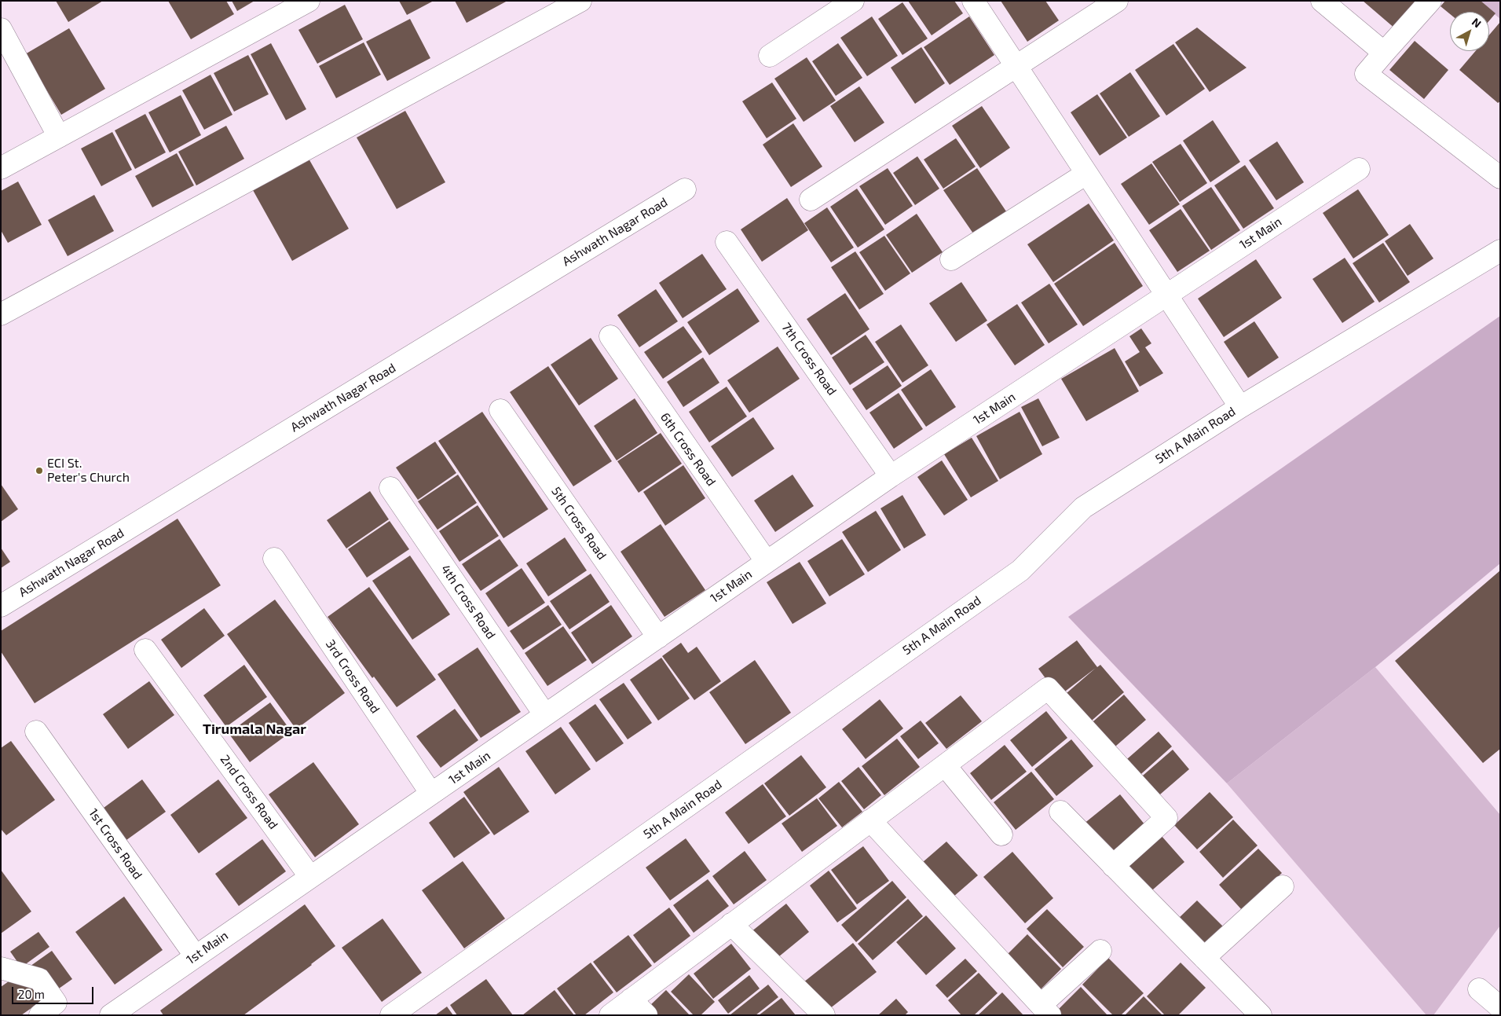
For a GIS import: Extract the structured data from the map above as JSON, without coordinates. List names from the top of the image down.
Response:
{
  "streets": {
    "street": [
      "Ashwath Nagar Road",
      "1st Main",
      "7th Cross Road",
      "5th A Main Road",
      "6th Cross Road",
      "5th Cross Road",
      "4th Cross Road",
      "3rd Cross Road",
      "2nd Cross Road",
      "1st Cross Road"
    ]
  },
  "crossings": [
    ["1st Main", "7th Cross Road"],
    ["1st Main", "6th Cross Road"],
    ["1st Main", "5th Cross Road"],
    ["1st Main", "4th Cross Road"],
    ["1st Main", "3rd Cross Road"],
    ["1st Main", "2nd Cross Road"],
    ["1st Main", "1st Cross Road"]
  ],
  "districts": ["Tirumala Nagar"],
  "places": ["ECI St. Peter's Church"],
  "scale_bar": "20 m",
  "north": "top right"
}
